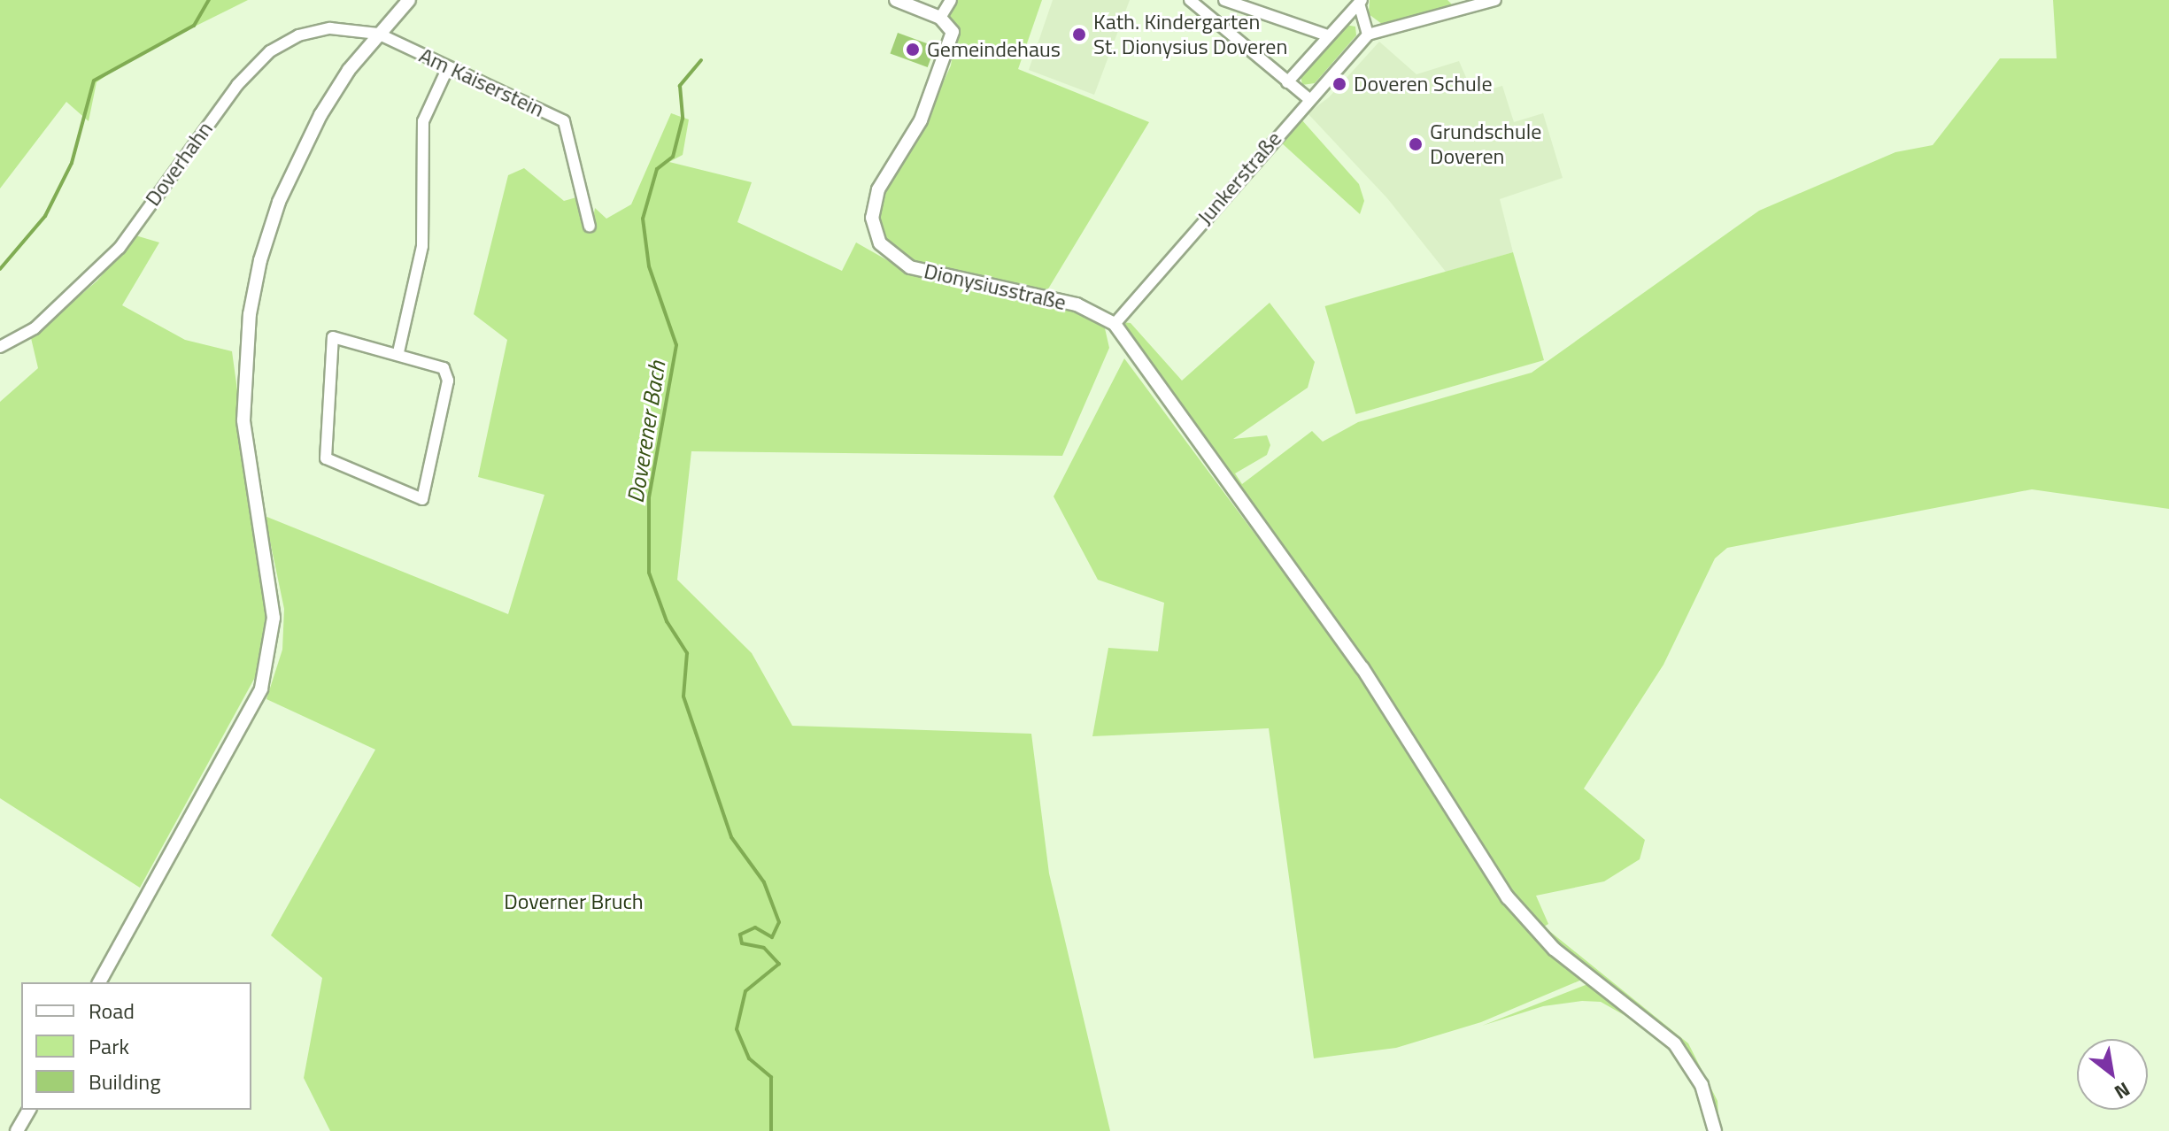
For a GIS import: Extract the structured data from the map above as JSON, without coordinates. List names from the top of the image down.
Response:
{
  "streets": {
    "street": [
      "Am Kaiserstein",
      "Doverhahn",
      "Junkerstraße",
      "Dionysiusstraße"
    ]
  },
  "crossings": [
    ["Am Kaiserstein", "Doverhahn"],
    ["Junkerstraße", "Dionysiusstraße"]
  ],
  "water": ["Doverener Bach"],
  "parks": ["Doverner Bruch"],
  "places": [
    "Kath. Kindergarten St. Dionysius Doveren",
    "Gemeindehaus",
    "Doveren Schule",
    "Grundschule Doveren"
  ],
  "legend": ["Road", "Park", "Building"],
  "north": "bottom right"
}
